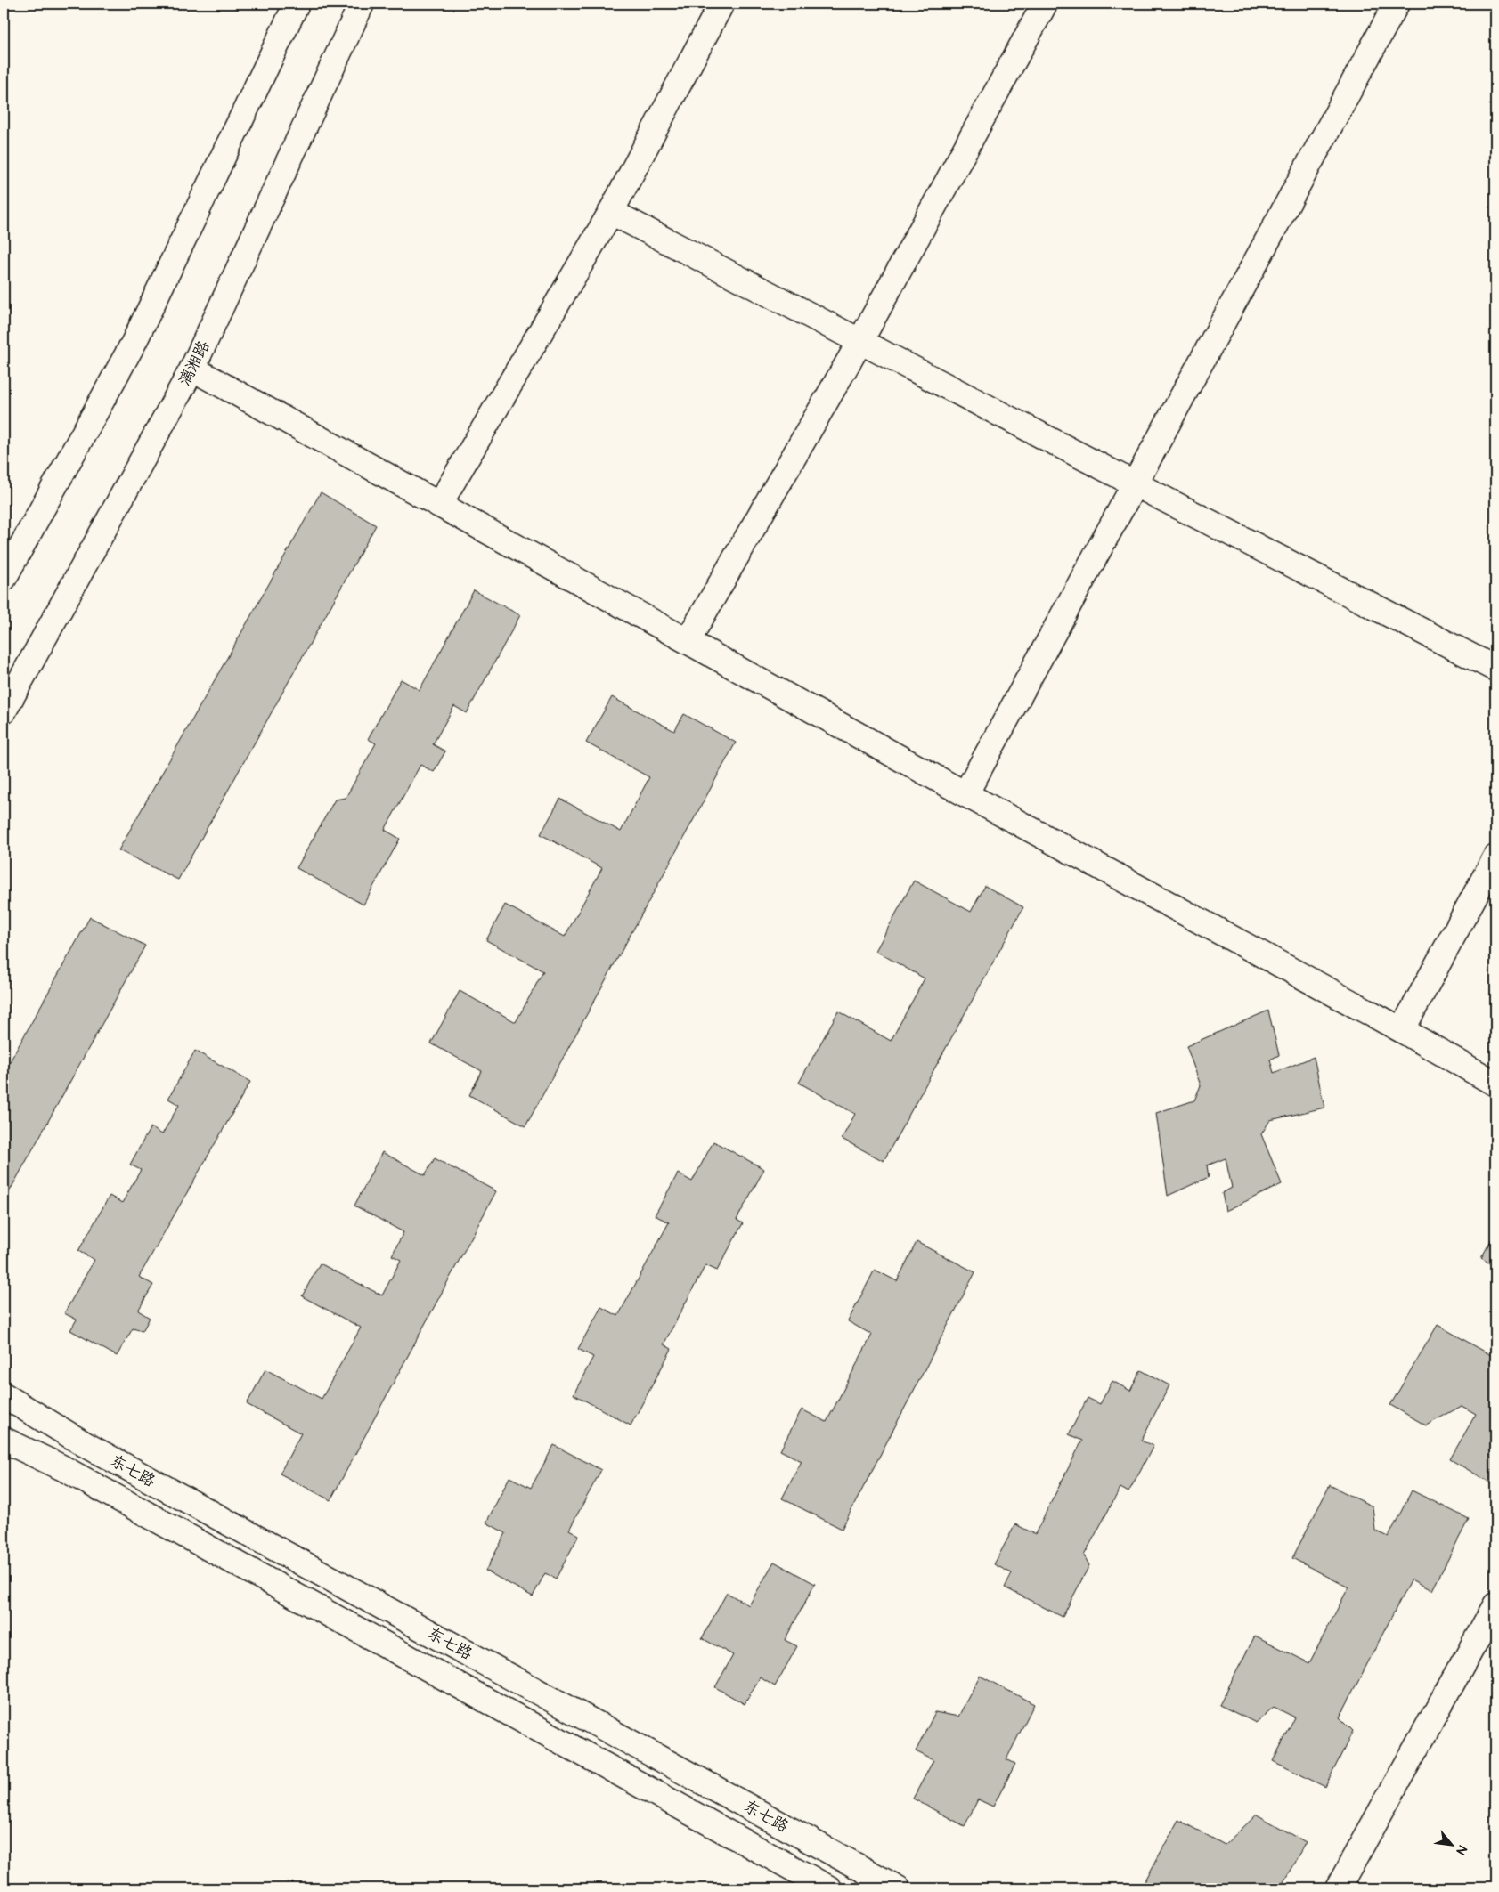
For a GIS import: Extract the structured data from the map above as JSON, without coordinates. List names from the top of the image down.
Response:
{
  "streets": {
    "street": ["漓湘路", "东七路"]
  },
  "north": "bottom right"
}
